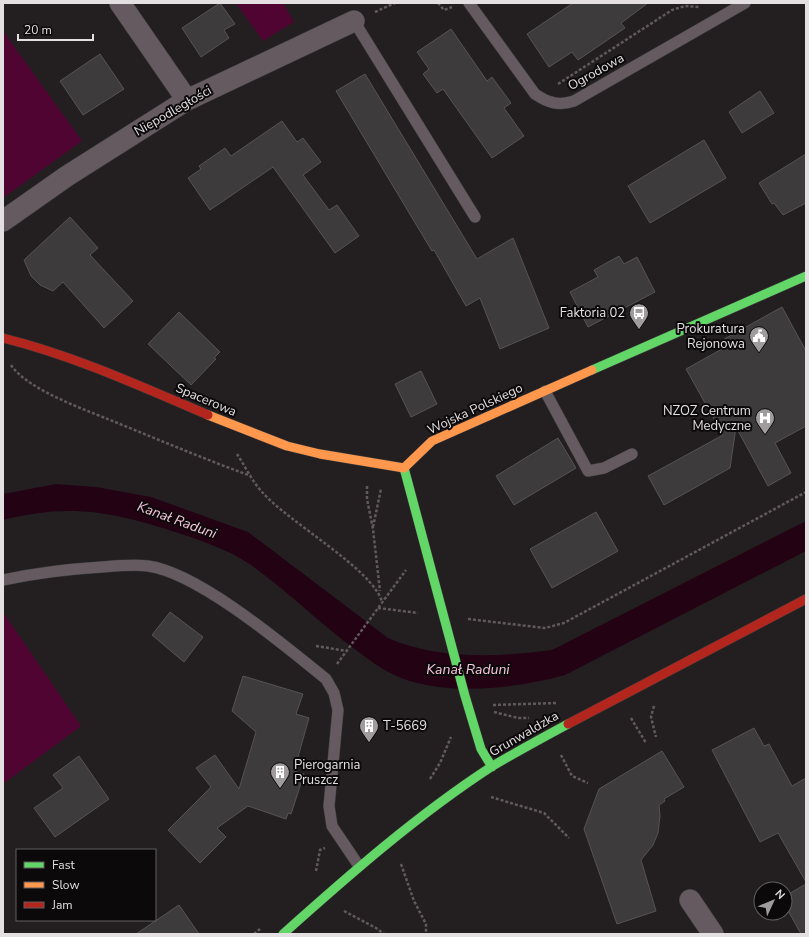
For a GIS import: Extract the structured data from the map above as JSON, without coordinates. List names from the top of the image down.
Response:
{
  "streets": {
    "street": [
      "Niepodległości",
      "Spacerowa",
      "Wojska Polskiego",
      "Grunwaldzka"
    ],
    "lane": ["Ogrodowa"]
  },
  "crossings": [
    ["Spacerowa", "Wojska Polskiego"]
  ],
  "water": ["Kanał Raduni"],
  "places": {
    "bus stop": ["Faktoria 02"],
    "public building": ["Prokuratura Rejonowa"],
    "hospital": ["NZOZ Centrum Medyczne"],
    "building": ["T-5669", "Pierogarnia Pruszcz"]
  },
  "legend": ["Fast", "Slow", "Jam"],
  "scale_bar": "20 m",
  "north": "top right"
}
